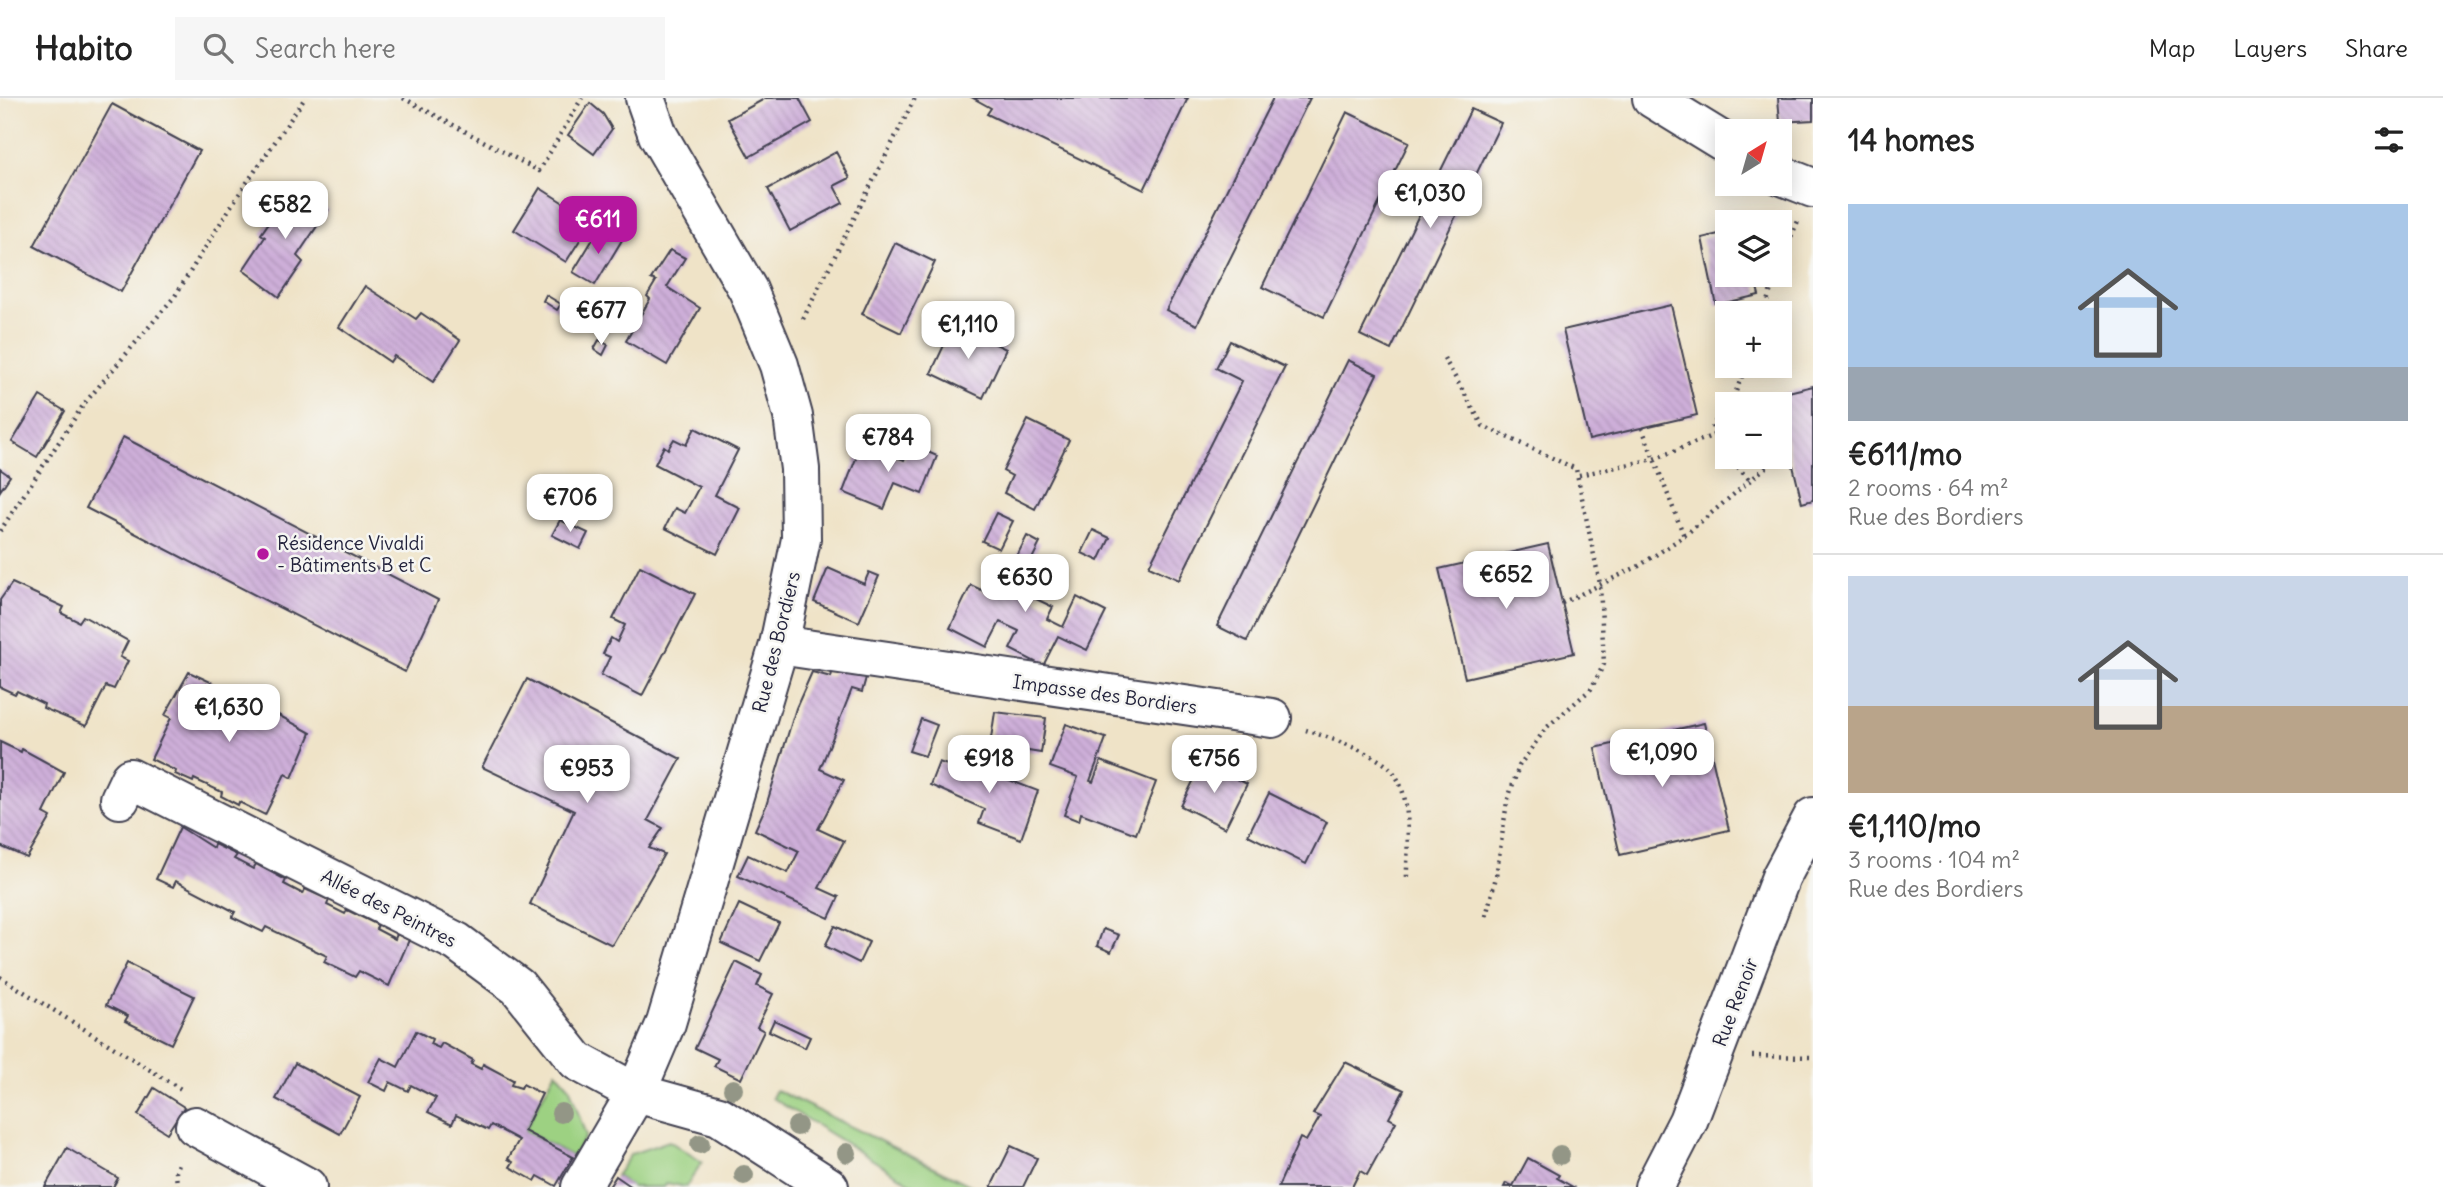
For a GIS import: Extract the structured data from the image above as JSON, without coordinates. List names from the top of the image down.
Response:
{
  "streets": {
    "street": [
      "Rue des Bordiers",
      "Impasse des Bordiers",
      "Allée des Peintres",
      "Rue Renoir"
    ]
  },
  "crossings": [
    ["Rue des Bordiers", "Impasse des Bordiers"],
    ["Rue des Bordiers", "Allée des Peintres"]
  ],
  "places": ["Résidence Vivaldi - Bâtiments B et C"],
  "north": "top right",
  "page": {
    "header": "Habito",
    "search": "Search here",
    "nav": ["Map", "Layers", "Share"],
    "heading": "14 homes",
    "map_buttons": ["+", "−"],
    "price": [
      "€1,030",
      "€582",
      "€611",
      "€677",
      "€1,110",
      "€784",
      "€706",
      "€652",
      "€630",
      "€1,630",
      "€1,090",
      "€918",
      "€756",
      "€953"
    ],
    "list": [
      {
        "name": "€611/mo",
        "note": "2 rooms · 64 m² · Rue des Bordiers"
      },
      {
        "name": "€1,110/mo",
        "note": "3 rooms · 104 m² · Rue des Bordiers"
      }
    ]
  }
}
